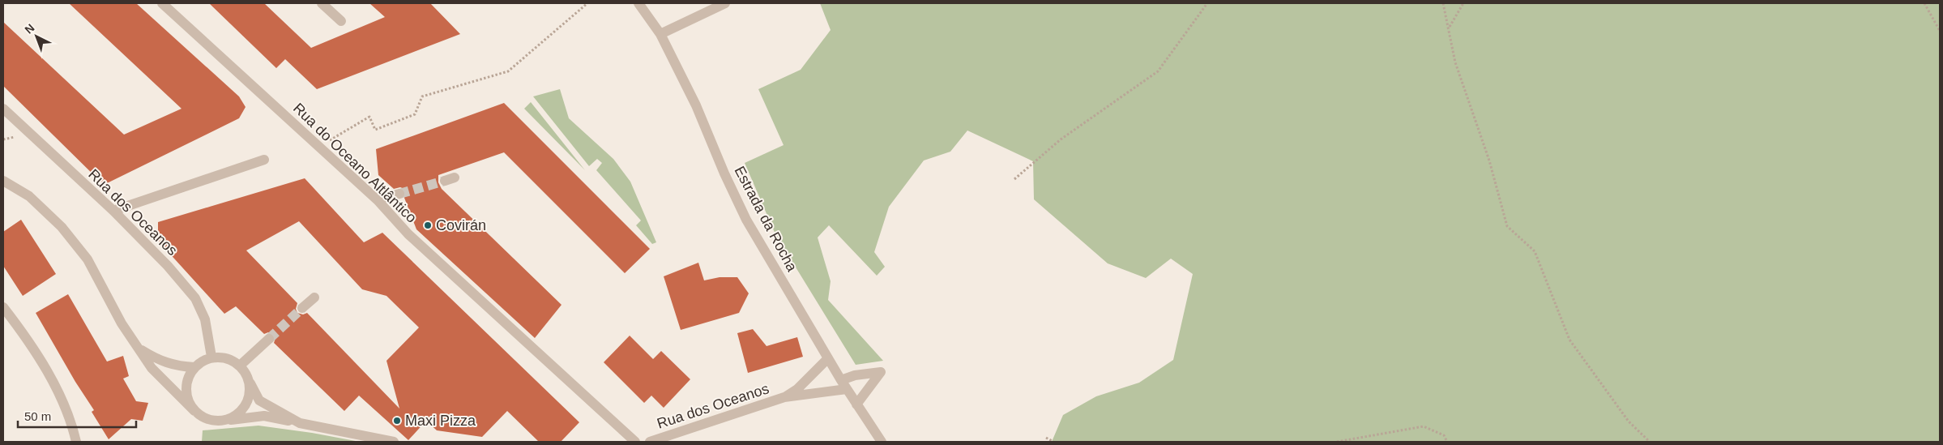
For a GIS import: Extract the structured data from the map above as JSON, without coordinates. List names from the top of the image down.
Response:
{
  "streets": {
    "street": ["Rua do Oceano Altlântico", "Rua dos Oceanos", "Estrada da Rocha"]
  },
  "places": ["Covirán", "Maxi Pizza"],
  "scale_bar": "50 m",
  "north": "top left"
}
